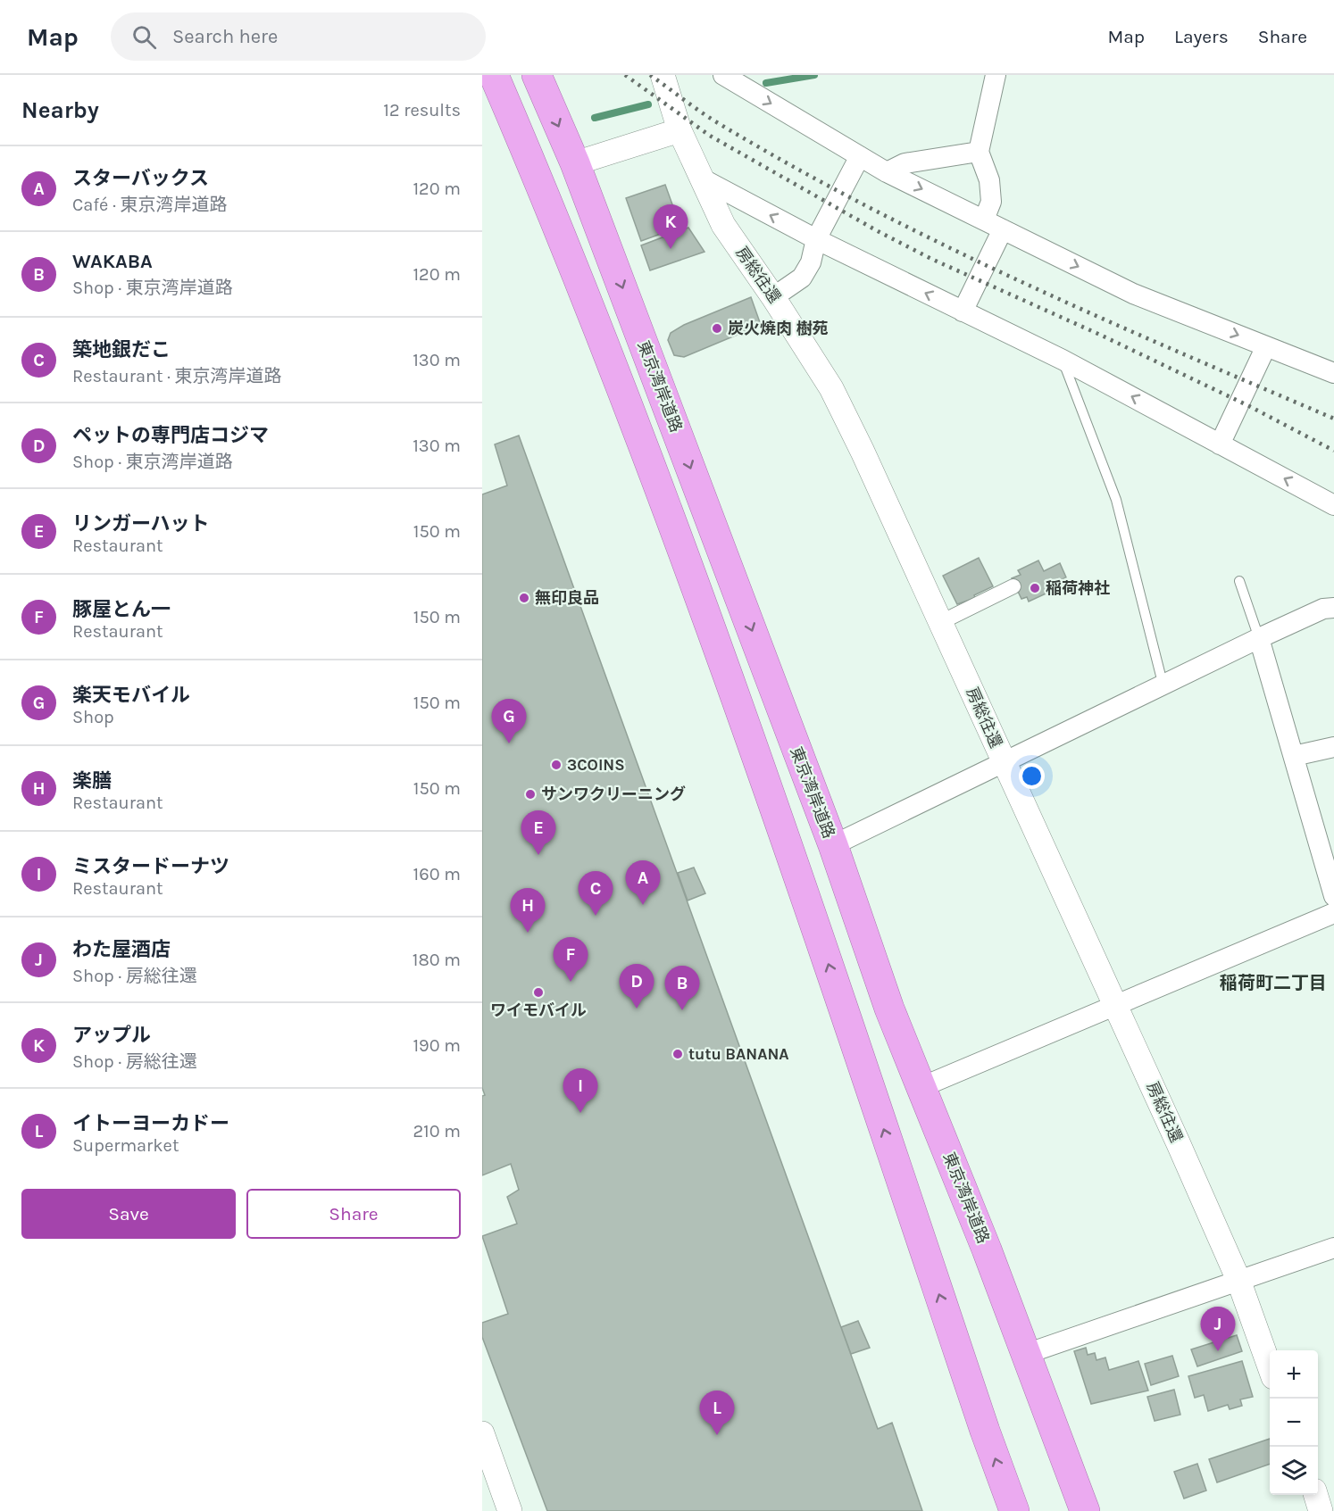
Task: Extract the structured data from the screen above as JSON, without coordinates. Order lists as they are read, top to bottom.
{
  "streets": {
    "highway": ["東京湾岸道路"],
    "street": ["房総往還"]
  },
  "districts": ["稲荷町二丁目"],
  "places": [
    "炭火焼肉 樹苑",
    "稲荷神社",
    "無印良品",
    "3COINS",
    "サンワクリーニング",
    "ワイモバイル",
    "tutu BANANA"
  ],
  "page": {
    "header": "Map",
    "search": "Search here",
    "nav": ["Map", "Layers", "Share"],
    "heading": ["Nearby", "12 results"],
    "list": [
      {
        "mark": "A",
        "name": "スターバックス",
        "note": "Café · 東京湾岸道路",
        "value": "120 m"
      },
      {
        "mark": "B",
        "name": "WAKABA",
        "note": "Shop · 東京湾岸道路",
        "value": "120 m"
      },
      {
        "mark": "C",
        "name": "築地銀だこ",
        "note": "Restaurant · 東京湾岸道路",
        "value": "130 m"
      },
      {
        "mark": "D",
        "name": "ペットの専門店コジマ",
        "note": "Shop · 東京湾岸道路",
        "value": "130 m"
      },
      {
        "mark": "E",
        "name": "リンガーハット",
        "note": "Restaurant",
        "value": "150 m"
      },
      {
        "mark": "F",
        "name": "豚屋とん一",
        "note": "Restaurant",
        "value": "150 m"
      },
      {
        "mark": "G",
        "name": "楽天モバイル",
        "note": "Shop",
        "value": "150 m"
      },
      {
        "mark": "H",
        "name": "楽膳",
        "note": "Restaurant",
        "value": "150 m"
      },
      {
        "mark": "I",
        "name": "ミスタードーナツ",
        "note": "Restaurant",
        "value": "160 m"
      },
      {
        "mark": "J",
        "name": "わた屋酒店",
        "note": "Shop · 房総往還",
        "value": "180 m"
      },
      {
        "mark": "K",
        "name": "アップル",
        "note": "Shop · 房総往還",
        "value": "190 m"
      },
      {
        "mark": "L",
        "name": "イトーヨーカドー",
        "note": "Supermarket",
        "value": "210 m"
      }
    ],
    "pins": [
      "K",
      "G",
      "E",
      "A",
      "C",
      "H",
      "F",
      "D",
      "B",
      "I",
      "J",
      "L"
    ],
    "buttons": ["Save", "Share"],
    "map_buttons": ["+", "−"]
  }
}
